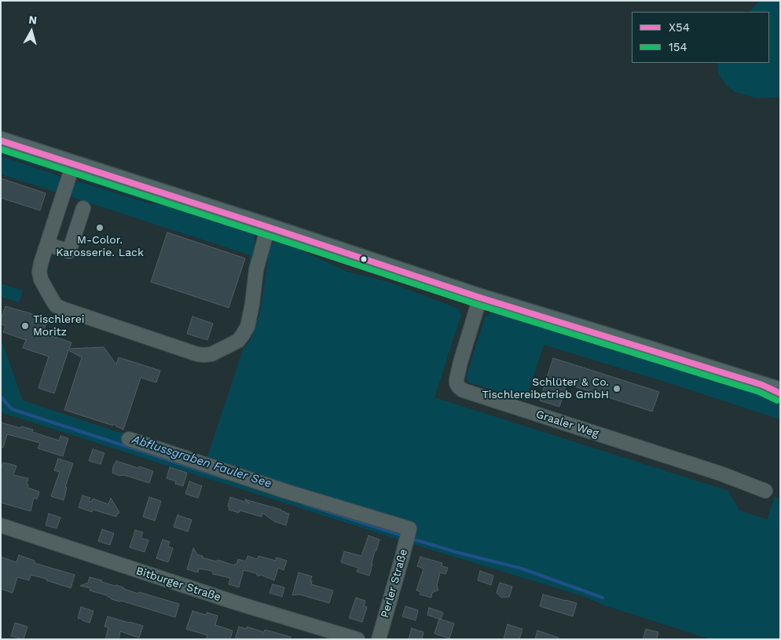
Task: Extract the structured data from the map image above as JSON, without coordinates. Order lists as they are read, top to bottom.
{
  "streets": {
    "street": ["Graaler Weg", "Perler Straße", "Bitburger Straße"]
  },
  "water": ["Abflussgraben Fauler See"],
  "places": ["M-Color. Karosserie. Lack", "Tischlerei Moritz", "Schlüter & Co. Tischlereibetrieb GmbH"],
  "lines": ["transit line X54", "transit line 154"],
  "legend": ["X54", "154"],
  "north": "top"
}
